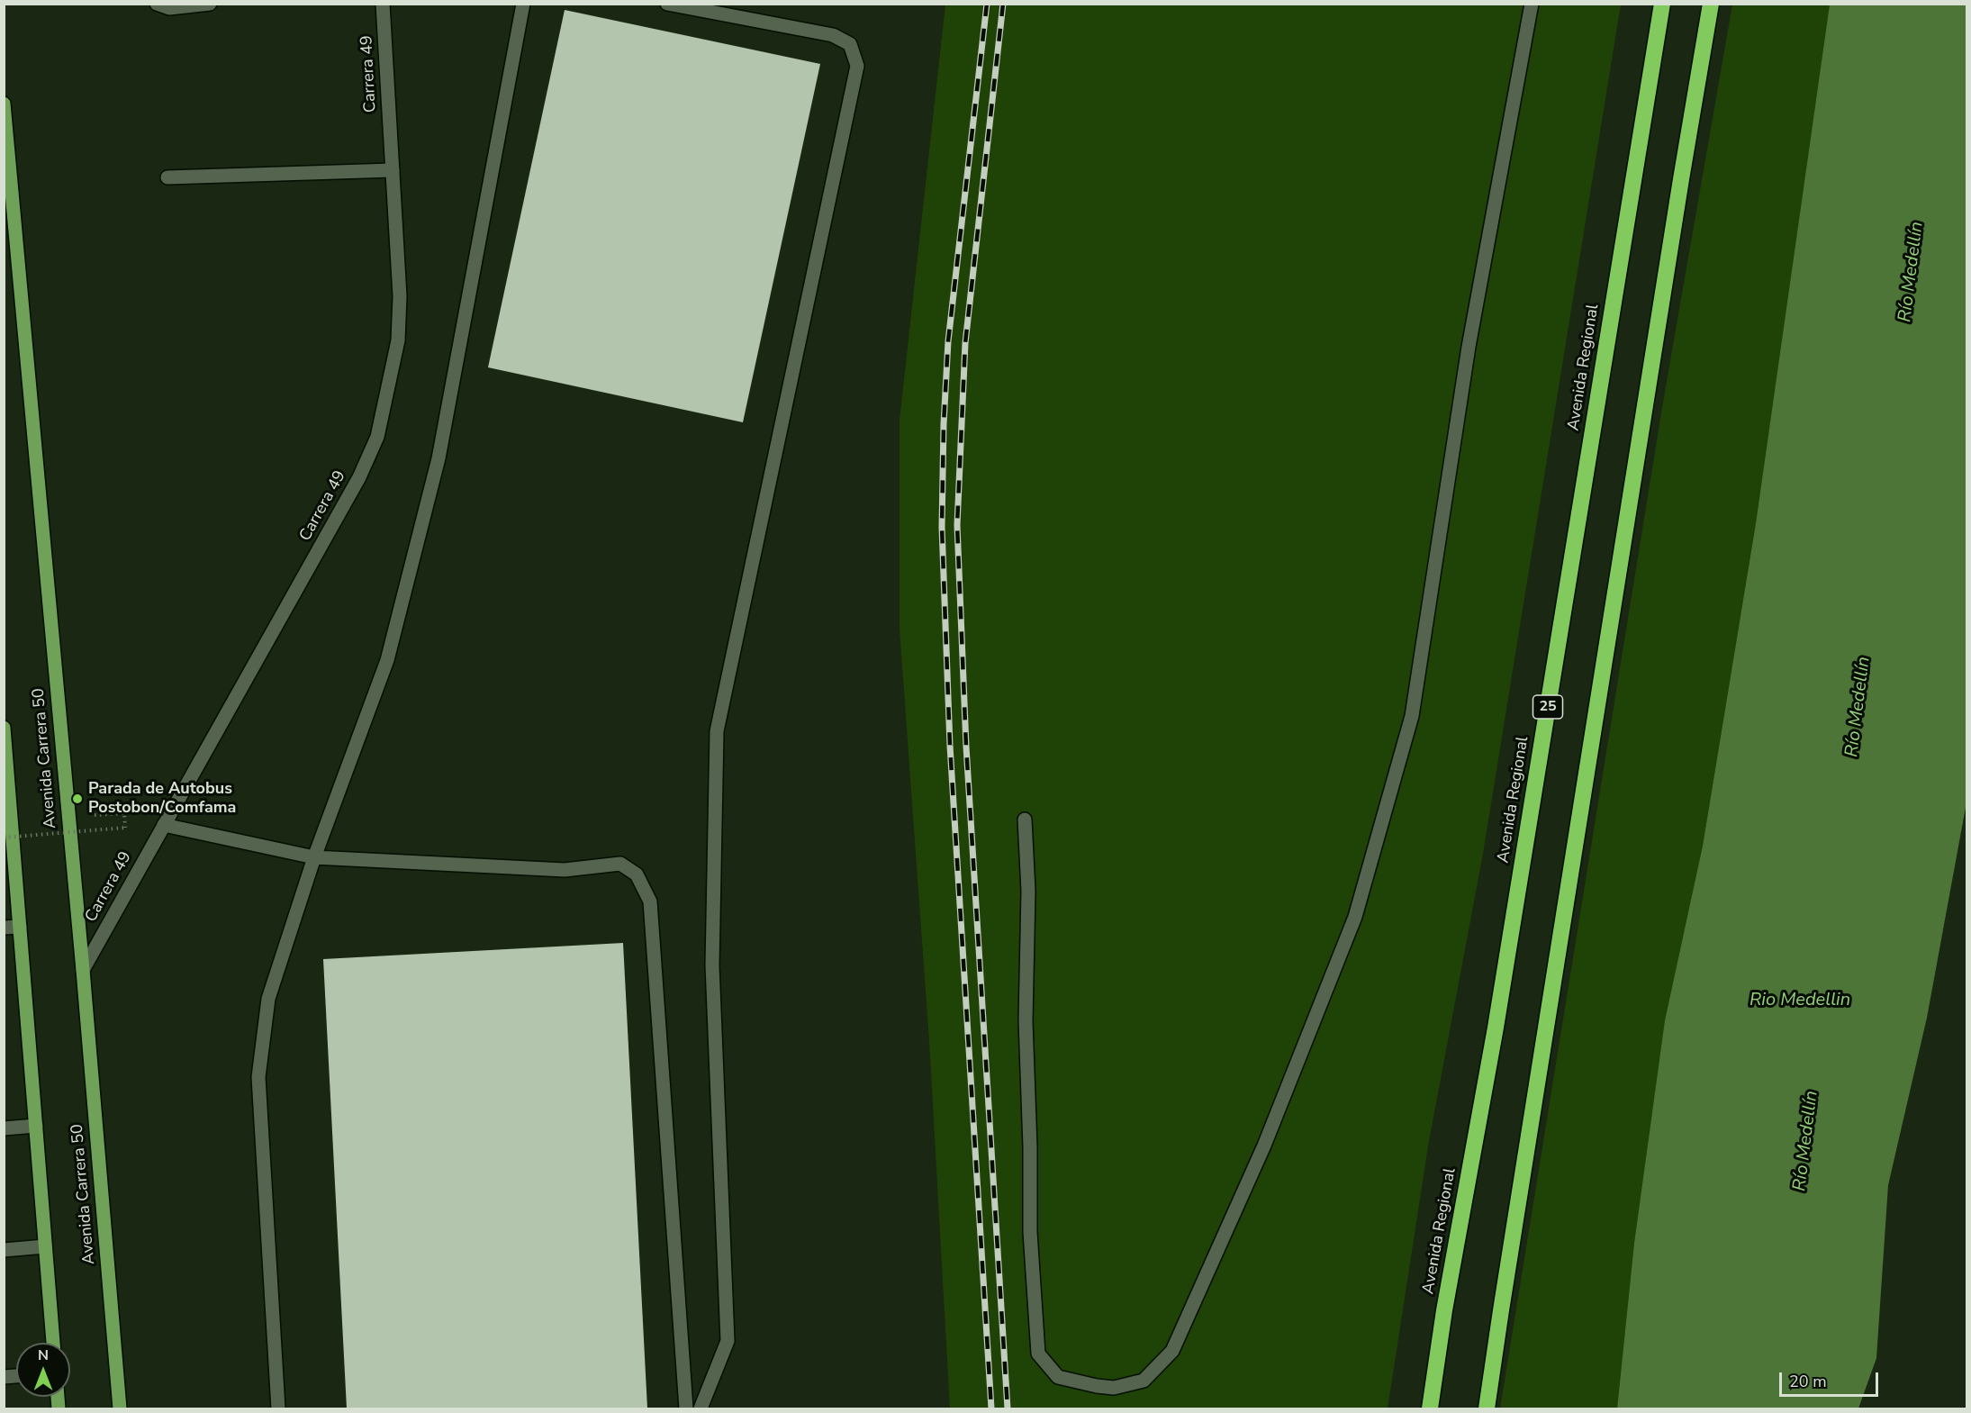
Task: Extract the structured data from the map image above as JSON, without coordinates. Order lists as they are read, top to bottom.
{
  "streets": {
    "highway": ["Avenida Regional", "25"],
    "main road": ["Avenida Carrera 50"],
    "street": ["Carrera 49"]
  },
  "crossings": [
    ["Carrera 49", "Avenida Carrera 50"]
  ],
  "water": ["Río Medellín", "Rio Medellin"],
  "places": ["Parada de Autobus Postobon/Comfama"],
  "scale_bar": "20 m",
  "north": "top"
}
